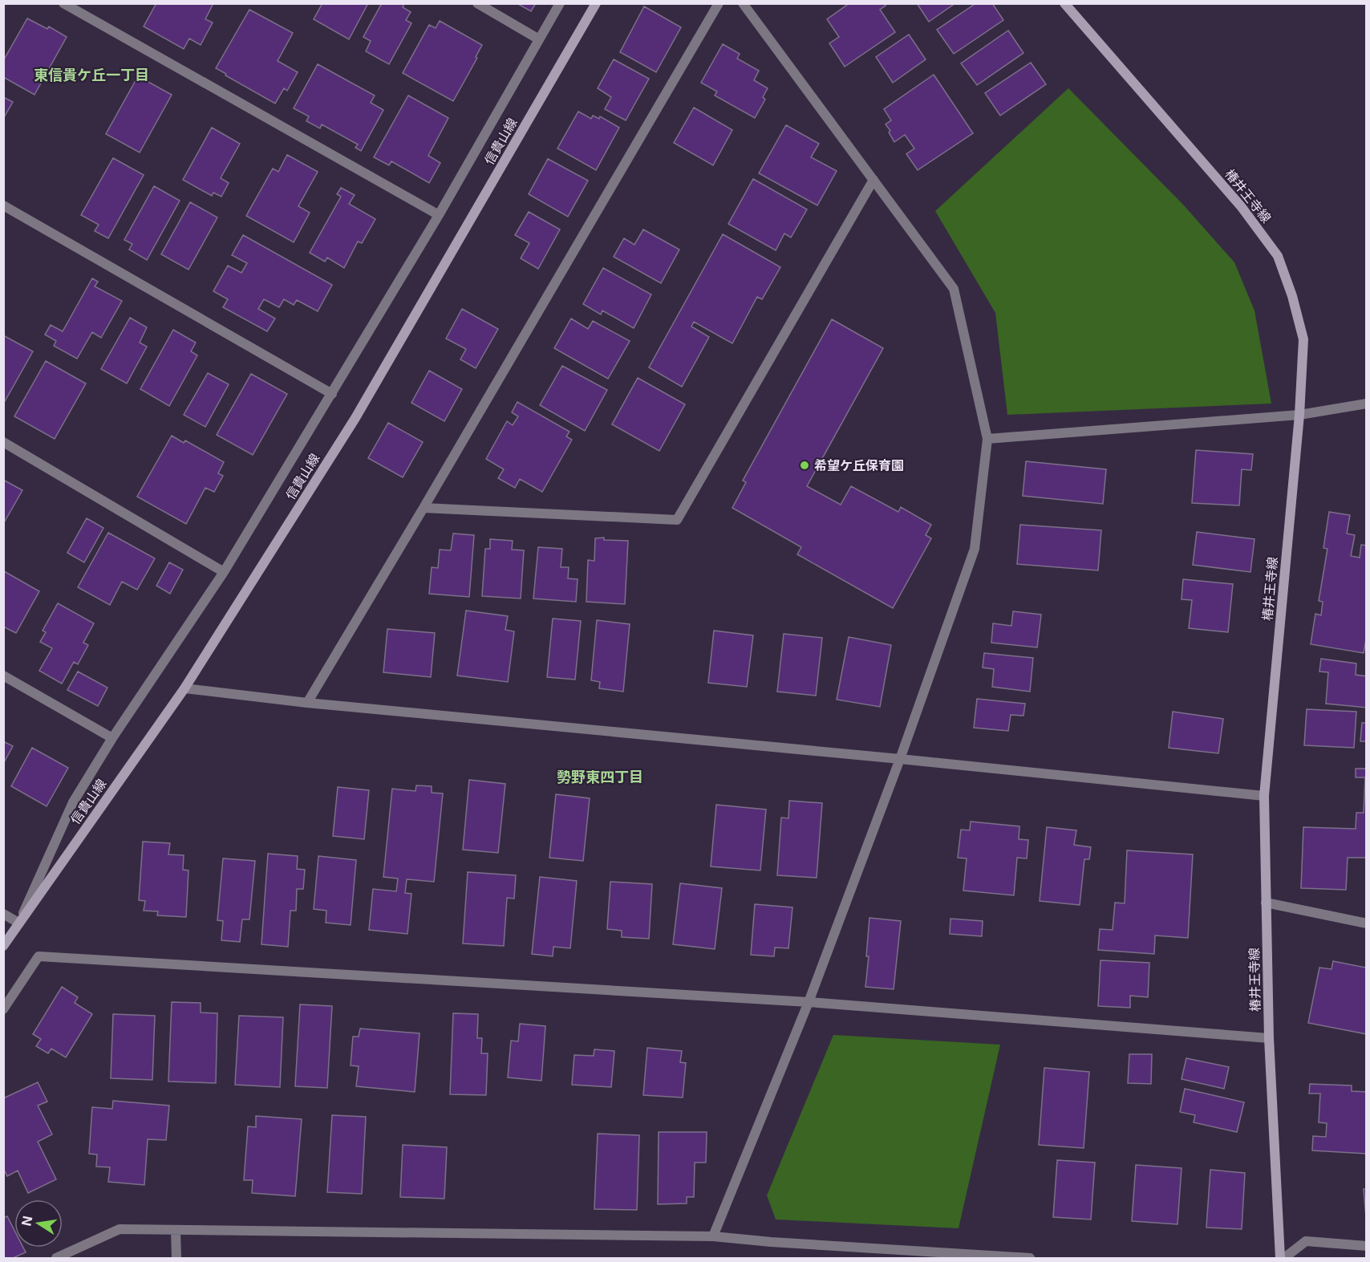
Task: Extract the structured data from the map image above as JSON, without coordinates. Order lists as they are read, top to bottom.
{
  "streets": {
    "main road": ["信貴山線", "椿井王寺線"]
  },
  "districts": ["東信貴ケ丘一丁目", "勢野東四丁目"],
  "places": ["希望ケ丘保育園"],
  "north": "left"
}
